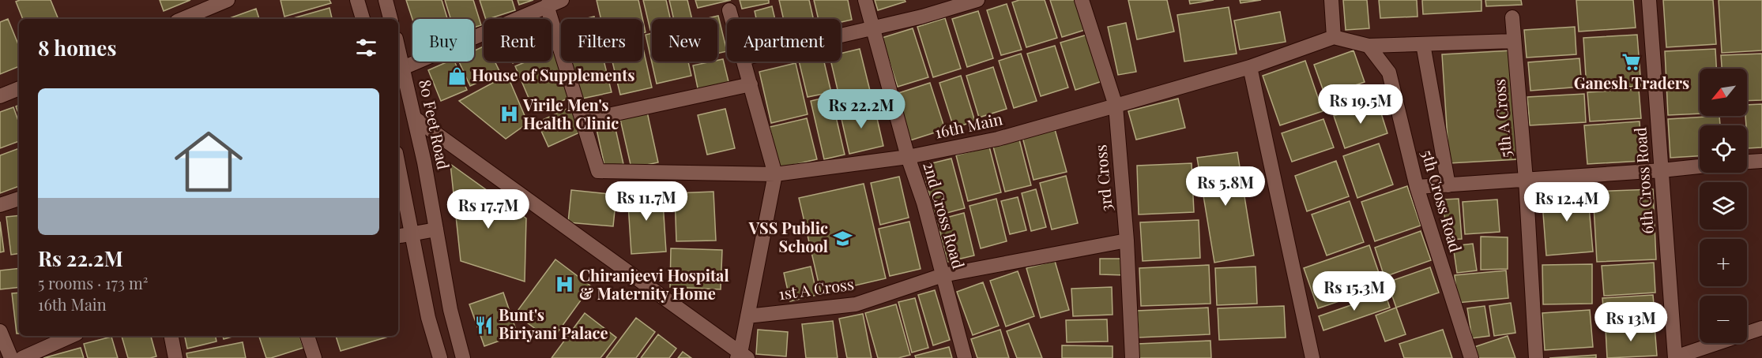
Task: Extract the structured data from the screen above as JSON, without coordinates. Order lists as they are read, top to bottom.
{
  "streets": {
    "street": [
      "5th A Cross",
      "80 Feet Road",
      "16th Main",
      "3rd Cross",
      "6th Cross Road",
      "5th Cross Road",
      "2nd Cross Road",
      "1st A Cross"
    ]
  },
  "crossings": [
    ["16th Main", "3rd Cross"],
    ["16th Main", "2nd Cross Road"],
    ["3rd Cross", "1st A Cross"],
    ["2nd Cross Road", "1st A Cross"]
  ],
  "places": {
    "supermarket": ["Ganesh Traders"],
    "shop": ["House of Supplements"],
    "hospital": ["Virile Men's Health Clinic", "Chiranjeevi Hospital & Maternity Home"],
    "school or university": ["VSS Public School"],
    "restaurant": ["Bunt's Biriyani Palace"]
  },
  "north": "bottom left",
  "page": {
    "chip": [
      "Buy",
      "Rent",
      "Filters",
      "New",
      "Apartment"
    ],
    "heading": "8 homes",
    "map_buttons": ["+", "−"],
    "list": [
      {
        "name": "Rs 22.2M",
        "note": "5 rooms · 173 m² · 16th Main"
      }
    ],
    "price": [
      "Rs 19.5M",
      "Rs 22.2M",
      "Rs 5.8M",
      "Rs 11.7M",
      "Rs 12.4M",
      "Rs 17.7M",
      "Rs 15.3M",
      "Rs 13M"
    ]
  }
}
